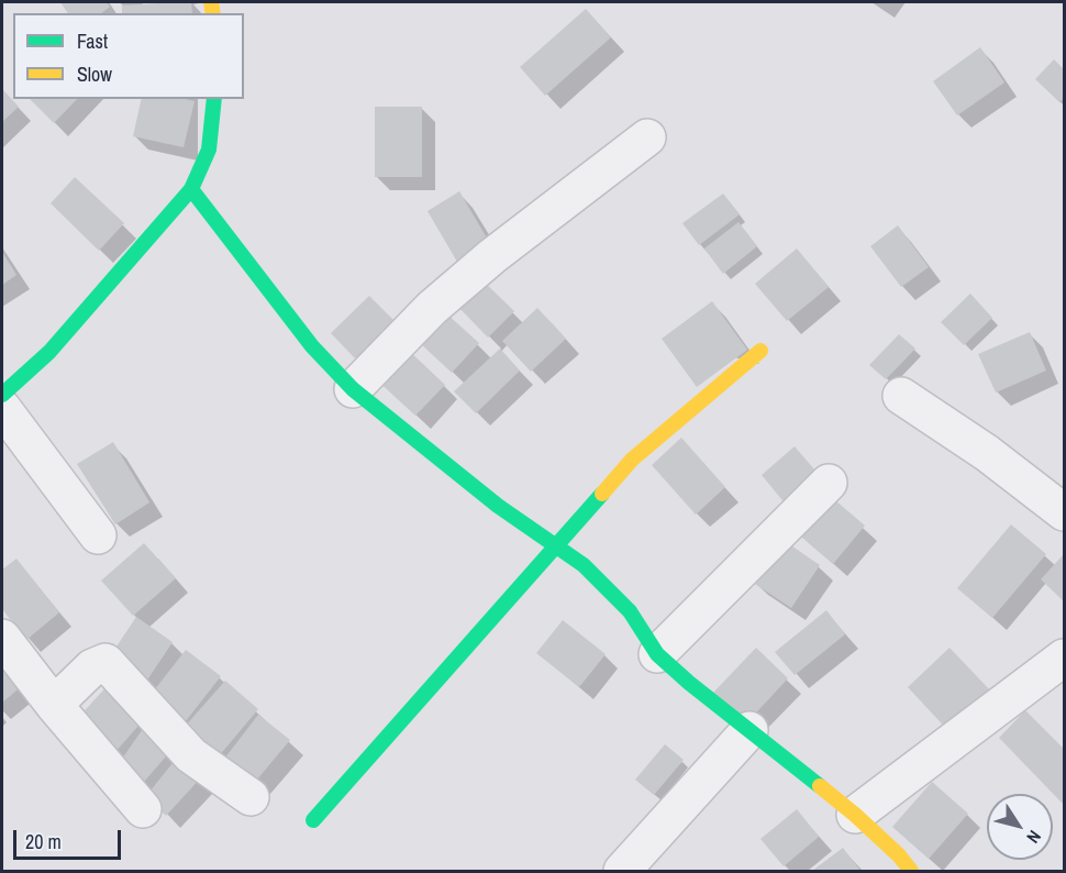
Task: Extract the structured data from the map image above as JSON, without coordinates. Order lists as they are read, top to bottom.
{
  "legend": ["Fast", "Slow"],
  "scale_bar": "20 m",
  "north": "bottom right"
}
